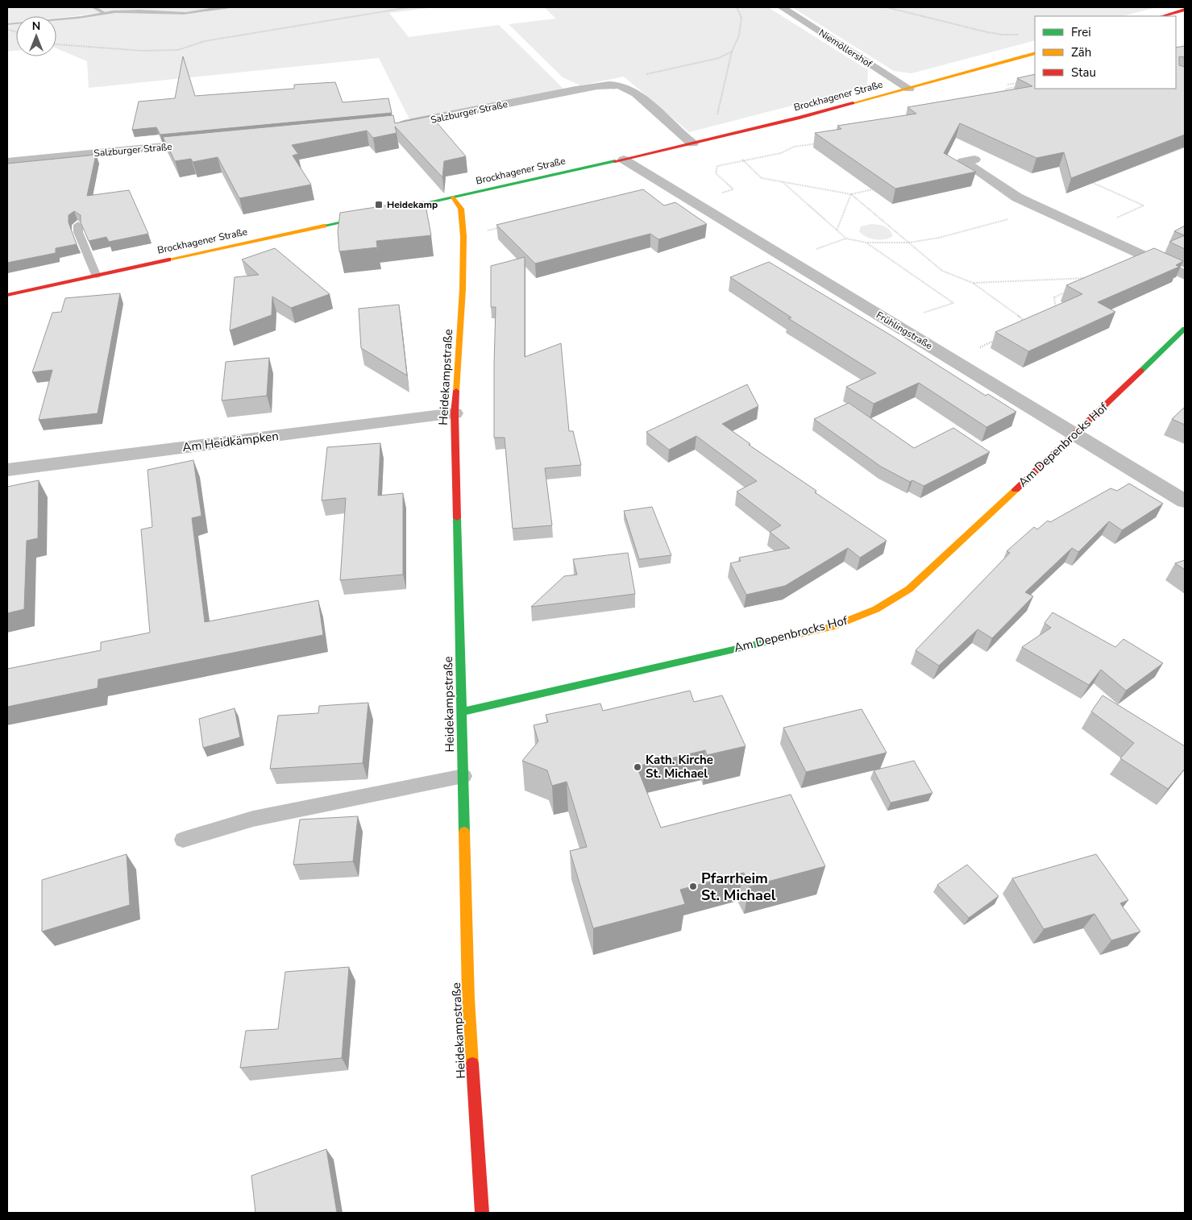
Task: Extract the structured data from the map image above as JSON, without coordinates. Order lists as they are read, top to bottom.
{
  "streets": {
    "street": [
      "Niemöllershof",
      "Brockhagener Straße",
      "Salzburger Straße",
      "Frühlingstraße",
      "Heidekampstraße",
      "Am Heidkämpken",
      "Am Depenbrocks Hof"
    ]
  },
  "crossings": [
    ["Niemöllershof", "Brockhagener Straße"],
    ["Brockhagener Straße", "Salzburger Straße"],
    ["Brockhagener Straße", "Frühlingstraße"],
    ["Brockhagener Straße", "Heidekampstraße"],
    ["Frühlingstraße", "Am Depenbrocks Hof"],
    ["Heidekampstraße", "Am Heidkämpken"],
    ["Heidekampstraße", "Am Depenbrocks Hof"]
  ],
  "places": {
    "transit": ["Heidekamp"],
    "other": ["Kath. Kirche St. Michael", "Pfarrheim St. Michael"]
  },
  "legend": ["Frei", "Zäh", "Stau"],
  "north": "top"
}
